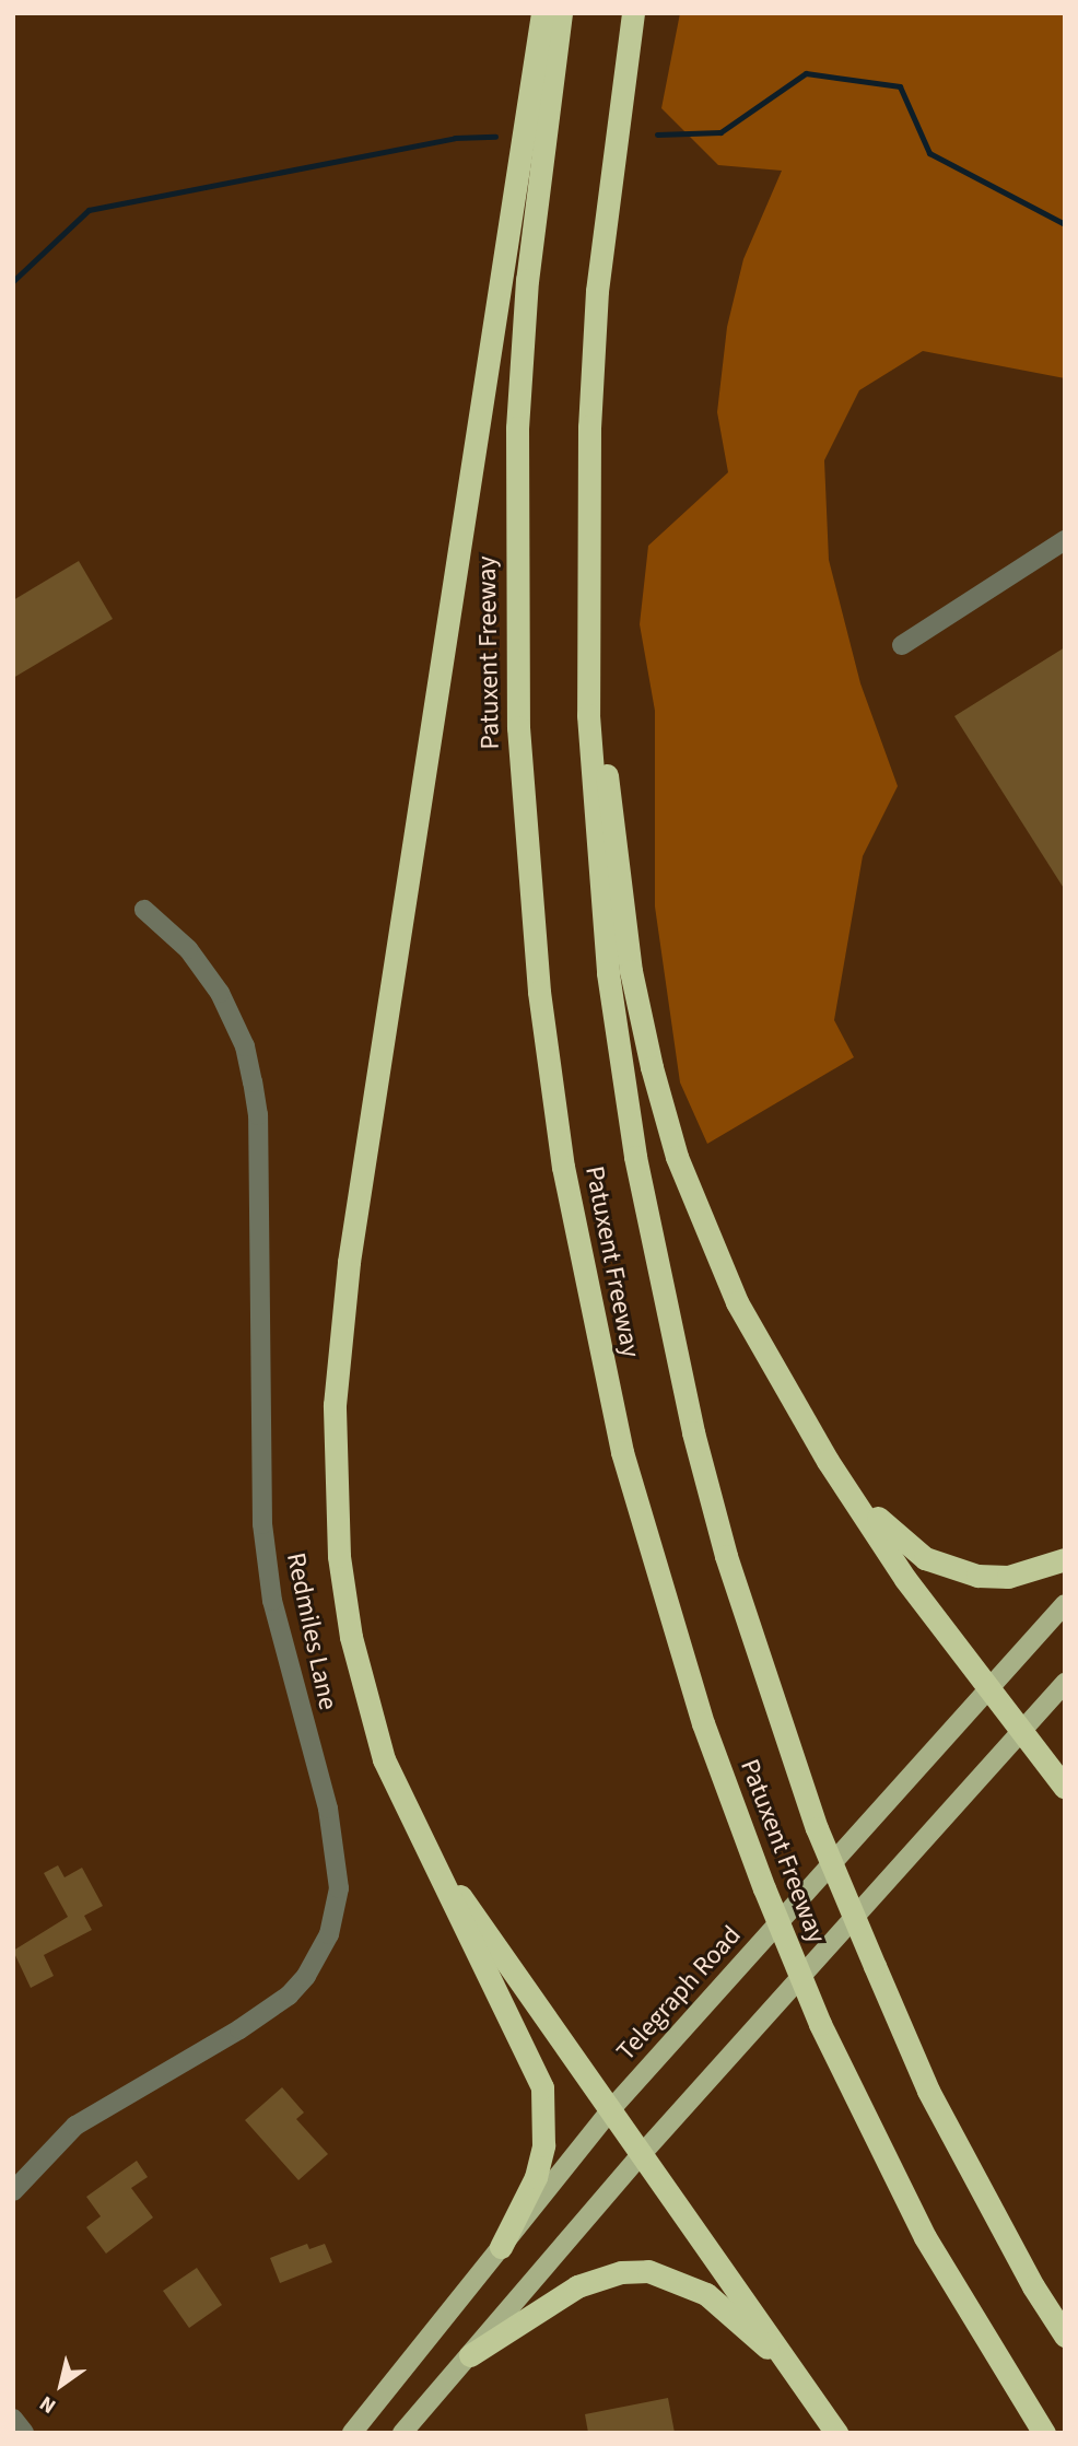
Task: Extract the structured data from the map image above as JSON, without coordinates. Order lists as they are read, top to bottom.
{
  "streets": {
    "highway": ["Patuxent Freeway"],
    "main road": ["Telegraph Road"],
    "street": ["Redmiles Lane"]
  },
  "north": "bottom left"
}
